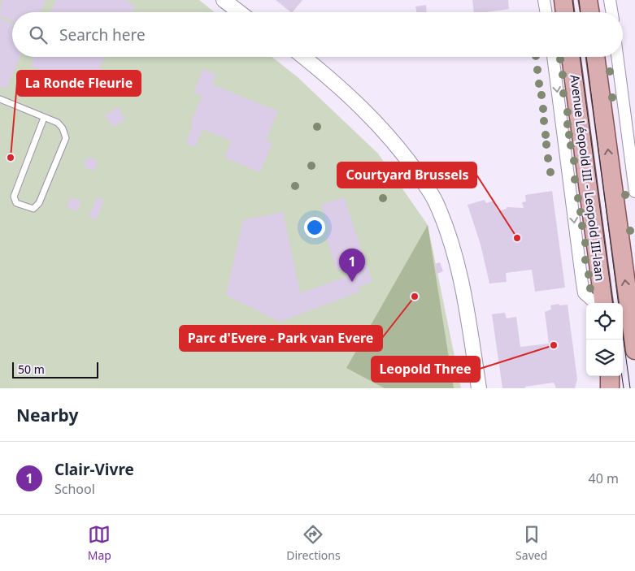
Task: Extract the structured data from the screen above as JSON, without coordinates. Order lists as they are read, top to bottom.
{
  "streets": {
    "main road": ["Avenue Léopold III - Leopold III-laan"]
  },
  "places": [
    "La Ronde Fleurie",
    "Courtyard Brussels",
    "Parc d'Evere - Park van Evere",
    "Leopold Three"
  ],
  "scale_bar": "50 m",
  "page": {
    "search": "Search here",
    "pins": "1",
    "scale": "50 m",
    "heading": "Nearby",
    "list": [
      {
        "mark": "1",
        "name": "Clair-Vivre",
        "note": "School",
        "value": "40 m"
      }
    ],
    "nav": ["Map", "Directions", "Saved"]
  }
}
